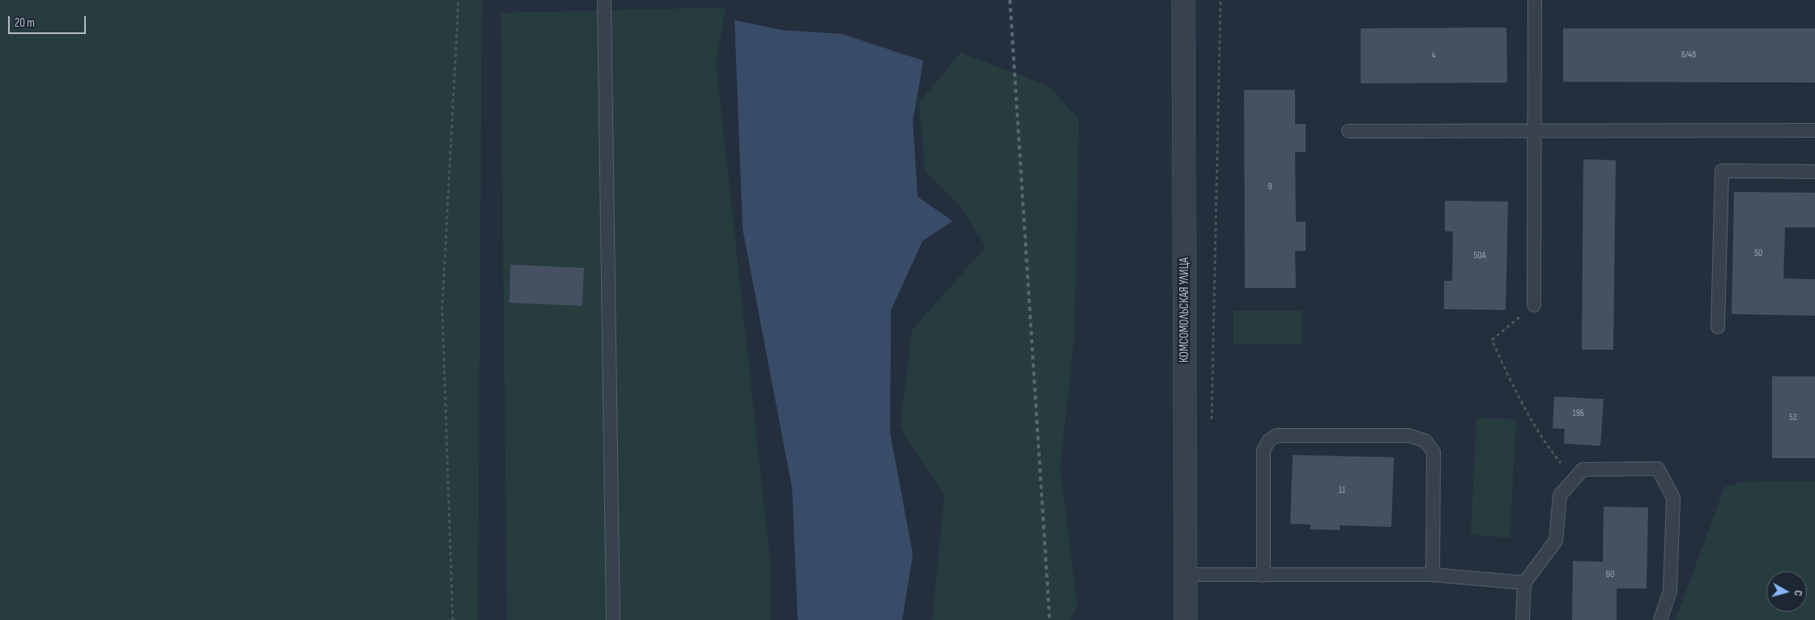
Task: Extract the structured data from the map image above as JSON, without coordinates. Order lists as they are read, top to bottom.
{
  "streets": {
    "street": ["КОМСОМОЛЬСКАЯ УЛИЦА"]
  },
  "house_numbers": [
    "6/48",
    "4",
    "9",
    "50",
    "50А",
    "19Б",
    "52",
    "11",
    "60"
  ],
  "scale_bar": "20 m",
  "north": "right"
}
